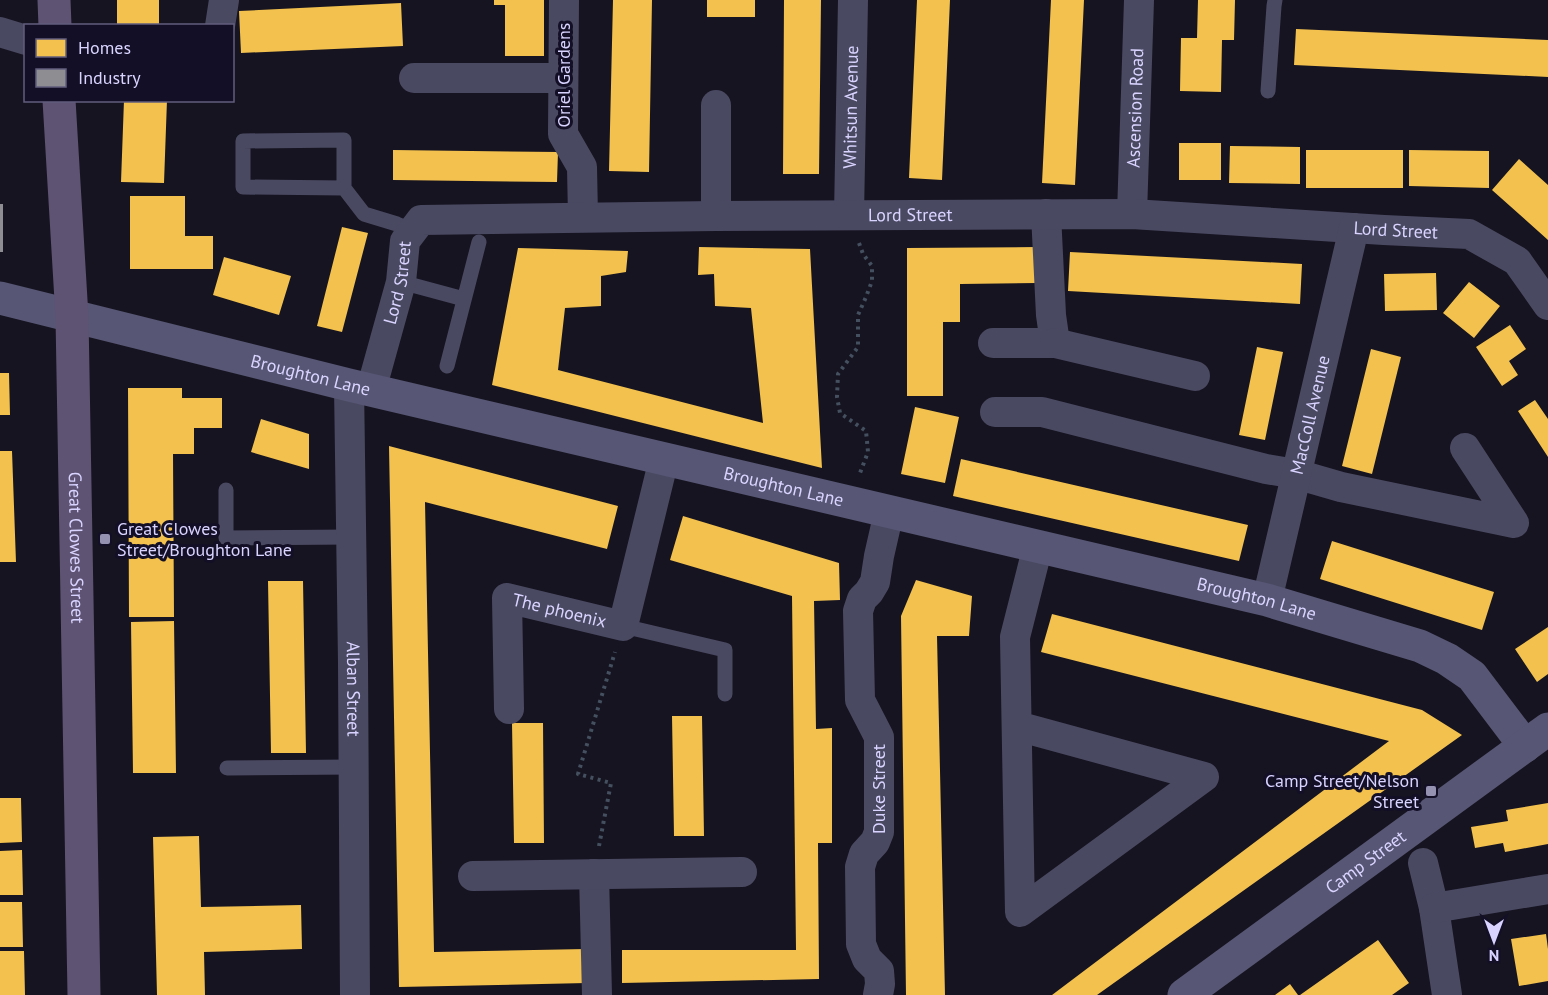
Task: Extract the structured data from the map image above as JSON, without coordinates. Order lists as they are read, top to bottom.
{
  "streets": {
    "main road": ["Great Clowes Street"],
    "street": [
      "Oriel Gardens",
      "Ascension Road",
      "Whitsun Avenue",
      "Lord Street",
      "Broughton Lane",
      "MacColl Avenue",
      "The phoenix",
      "Alban Street",
      "Duke Street",
      "Camp Street"
    ]
  },
  "crossings": [
    ["Oriel Gardens", "Lord Street"],
    ["Ascension Road", "Lord Street"],
    ["Whitsun Avenue", "Lord Street"],
    ["Lord Street", "Broughton Lane"],
    ["Lord Street", "MacColl Avenue"],
    ["Lord Street", "Alban Street"],
    ["Broughton Lane", "MacColl Avenue"],
    ["Broughton Lane", "Great Clowes Street"],
    ["Broughton Lane", "The phoenix"],
    ["Broughton Lane", "Alban Street"],
    ["Broughton Lane", "Duke Street"],
    ["Broughton Lane", "Camp Street"]
  ],
  "places": {
    "transit": ["Great Clowes Street/Broughton Lane", "Camp Street/Nelson Street"]
  },
  "legend": ["Homes", "Industry"],
  "north": "bottom"
}
